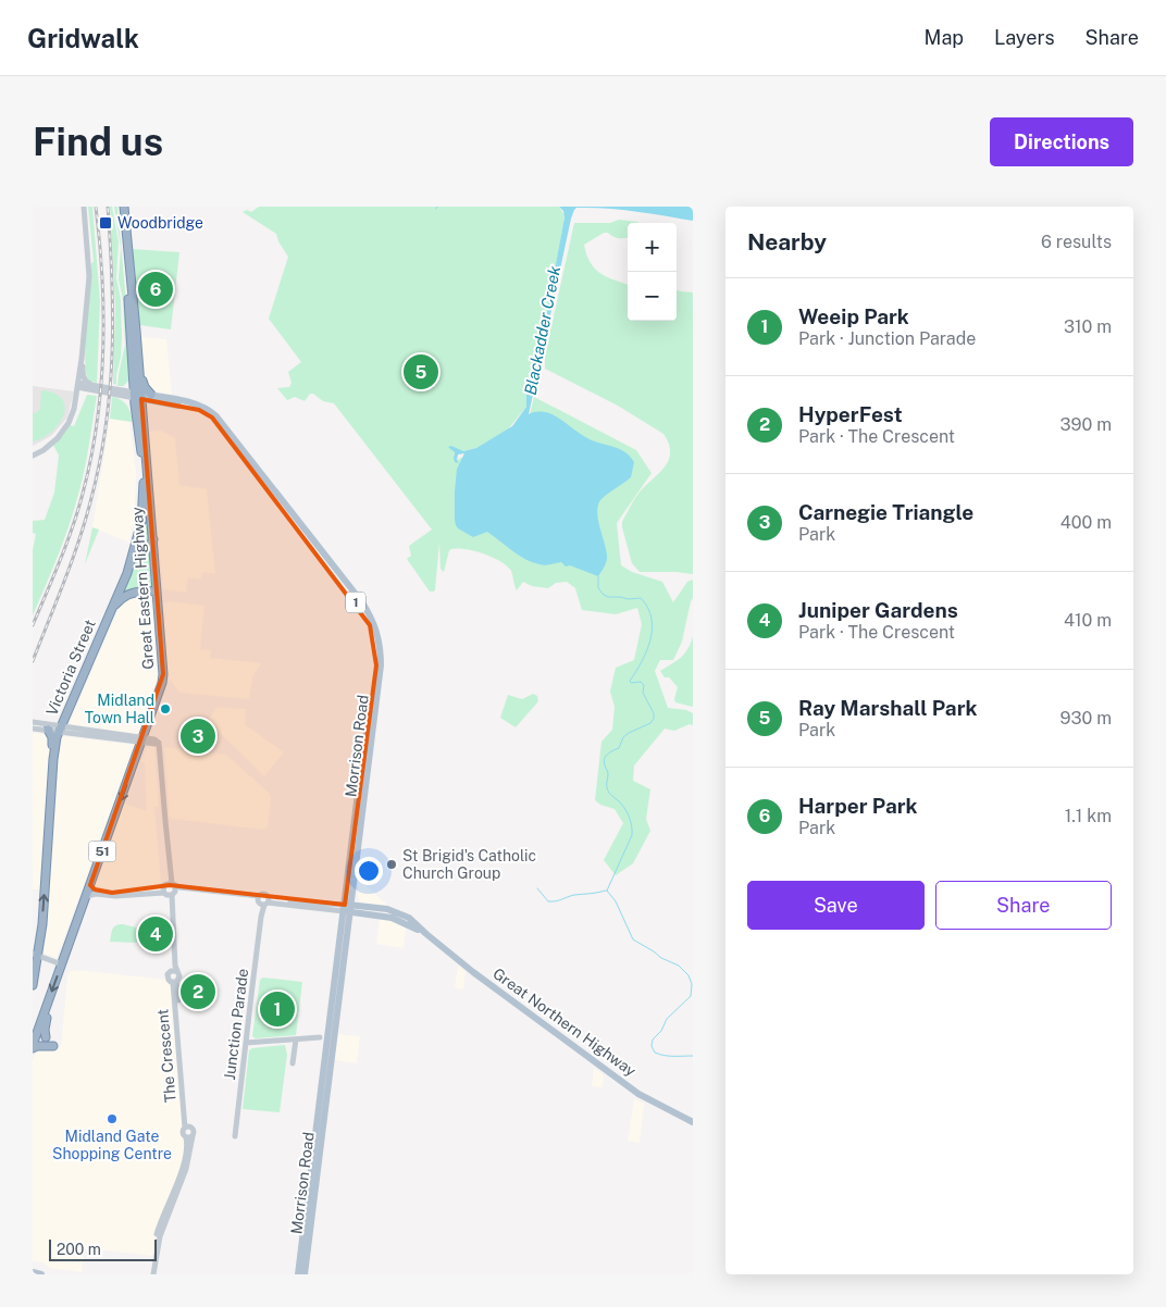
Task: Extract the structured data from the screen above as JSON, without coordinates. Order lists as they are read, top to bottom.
{
  "streets": {
    "highway": ["Great Eastern Highway", "Victoria Street", "51"],
    "main road": ["1", "Morrison Road", "Great Northern Highway"],
    "street": ["Junction Parade", "The Crescent"]
  },
  "crossings": [
    ["Great Eastern Highway", "Victoria Street"],
    ["Great Eastern Highway", "Morrison Road"],
    ["Victoria Street", "Morrison Road"],
    ["Morrison Road", "Great Northern Highway"]
  ],
  "water": ["Blackadder Creek"],
  "places": {
    "transit": ["Woodbridge"],
    "other": ["Midland Town Hall", "St Brigid's Catholic Church Group", "Midland Gate Shopping Centre"]
  },
  "scale_bar": "200 m",
  "page": {
    "header": "Gridwalk",
    "nav": ["Map", "Layers", "Share"],
    "buttons": [
      "Directions",
      ["Save", "Share"]
    ],
    "title": "Find us",
    "heading": ["Nearby", "6 results"],
    "map_buttons": ["+", "−"],
    "pins": [
      "6",
      "5",
      "3",
      "4",
      "2",
      "1"
    ],
    "list": [
      {
        "mark": "1",
        "name": "Weeip Park",
        "note": "Park · Junction Parade",
        "value": "310 m"
      },
      {
        "mark": "2",
        "name": "HyperFest",
        "note": "Park · The Crescent",
        "value": "390 m"
      },
      {
        "mark": "3",
        "name": "Carnegie Triangle",
        "note": "Park",
        "value": "400 m"
      },
      {
        "mark": "4",
        "name": "Juniper Gardens",
        "note": "Park · The Crescent",
        "value": "410 m"
      },
      {
        "mark": "5",
        "name": "Ray Marshall Park",
        "note": "Park",
        "value": "930 m"
      },
      {
        "mark": "6",
        "name": "Harper Park",
        "note": "Park",
        "value": "1.1 km"
      }
    ],
    "scale": "200 m"
  }
}
